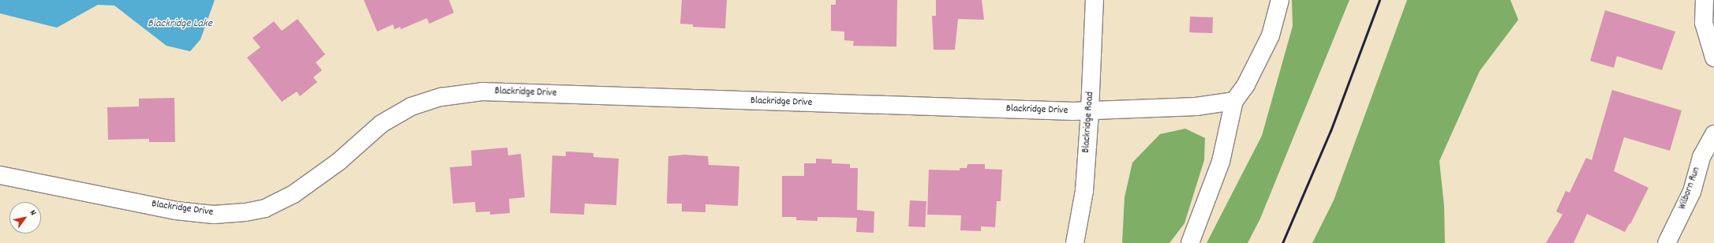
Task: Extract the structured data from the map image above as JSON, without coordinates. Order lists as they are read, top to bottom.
{
  "streets": {
    "street": ["Blackridge Drive", "Blackridge Road", "Wilborn Run"]
  },
  "crossings": [
    ["Blackridge Drive", "Blackridge Road"]
  ],
  "water": ["Blackridge Lake"],
  "north": "top right"
}
